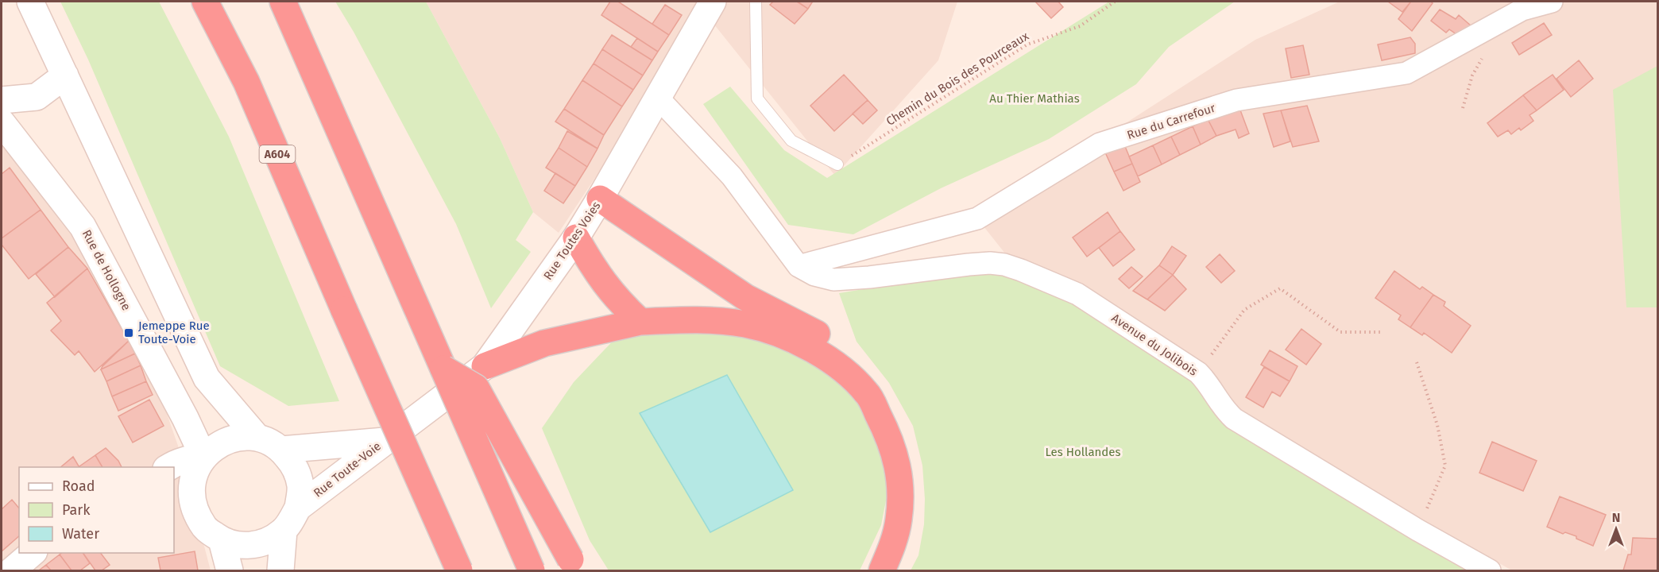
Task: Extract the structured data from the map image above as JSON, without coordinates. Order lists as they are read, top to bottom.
{
  "streets": {
    "highway": ["A604"],
    "street": [
      "Rue du Carrefour",
      "Rue Toutes Voies",
      "Rue de Hollogne",
      "Avenue du Jolibois",
      "Rue Toute-Voie"
    ],
    "path": ["Chemin du Bois des Pourceaux"]
  },
  "crossings": [
    ["Rue du Carrefour", "Avenue du Jolibois"],
    ["Rue Toutes Voies", "Rue Toute-Voie"],
    ["Rue de Hollogne", "Rue Toute-Voie"]
  ],
  "parks": ["Au Thier Mathias", "Les Hollandes"],
  "places": {
    "transit": ["Jemeppe Rue Toute-Voie"]
  },
  "legend": ["Road", "Park", "Water"],
  "north": "top"
}
